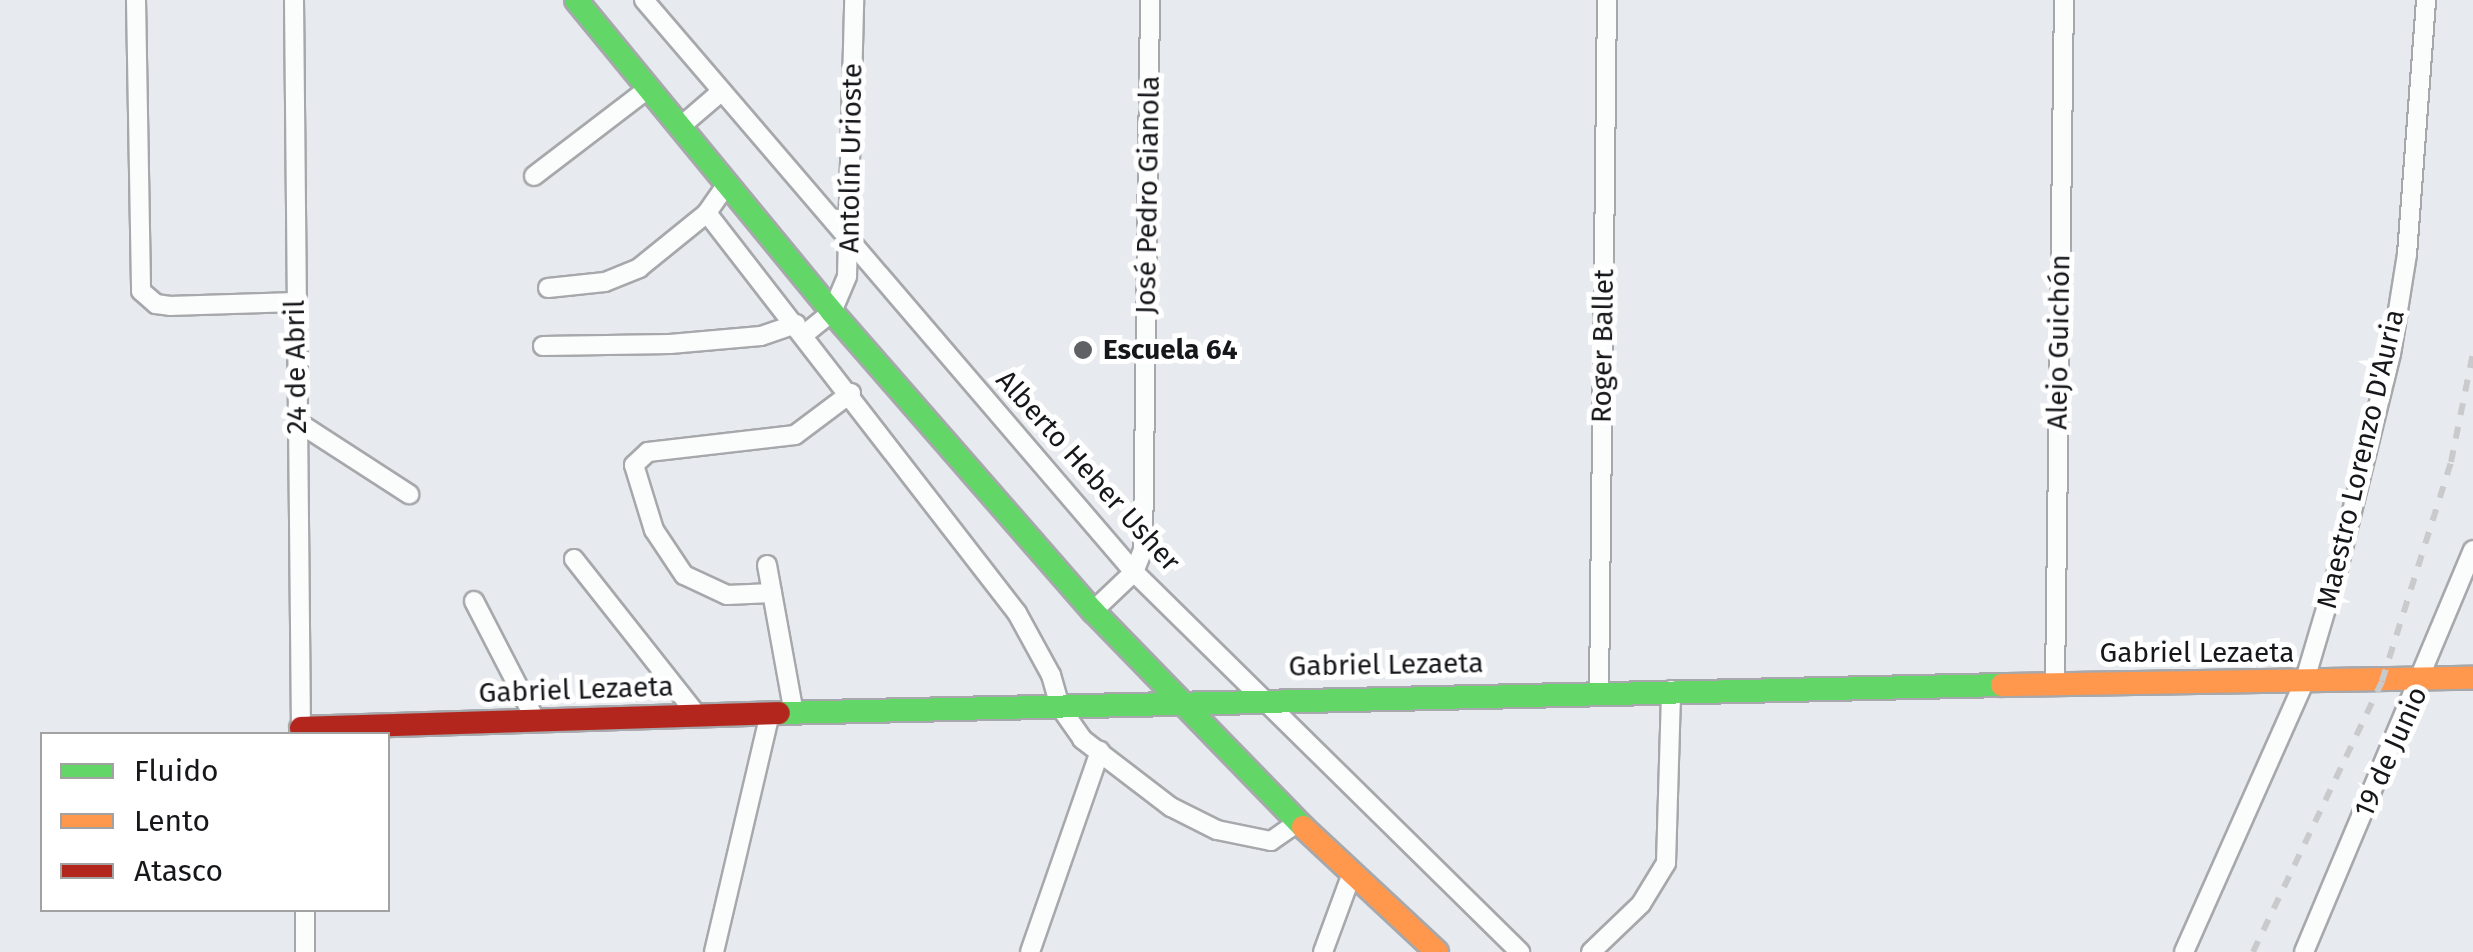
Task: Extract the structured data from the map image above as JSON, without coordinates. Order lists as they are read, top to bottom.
{
  "streets": {
    "street": [
      "Antolín Urioste",
      "José Pedro Gianola",
      "Alejo Guichón",
      "Roger Ballet",
      "24 de Abril",
      "Maestro Lorenzo D'Auria",
      "Alberto Heber Usher",
      "Gabriel Lezaeta",
      "19 de Junio"
    ]
  },
  "crossings": [
    ["Antolín Urioste", "Alberto Heber Usher"],
    ["José Pedro Gianola", "Alberto Heber Usher"],
    ["Alejo Guichón", "Gabriel Lezaeta"],
    ["Roger Ballet", "Gabriel Lezaeta"],
    ["24 de Abril", "Gabriel Lezaeta"],
    ["Maestro Lorenzo D'Auria", "Gabriel Lezaeta"],
    ["Alberto Heber Usher", "Gabriel Lezaeta"],
    ["Gabriel Lezaeta", "19 de Junio"]
  ],
  "places": ["Escuela 64"],
  "legend": ["Fluido", "Lento", "Atasco"]
}
